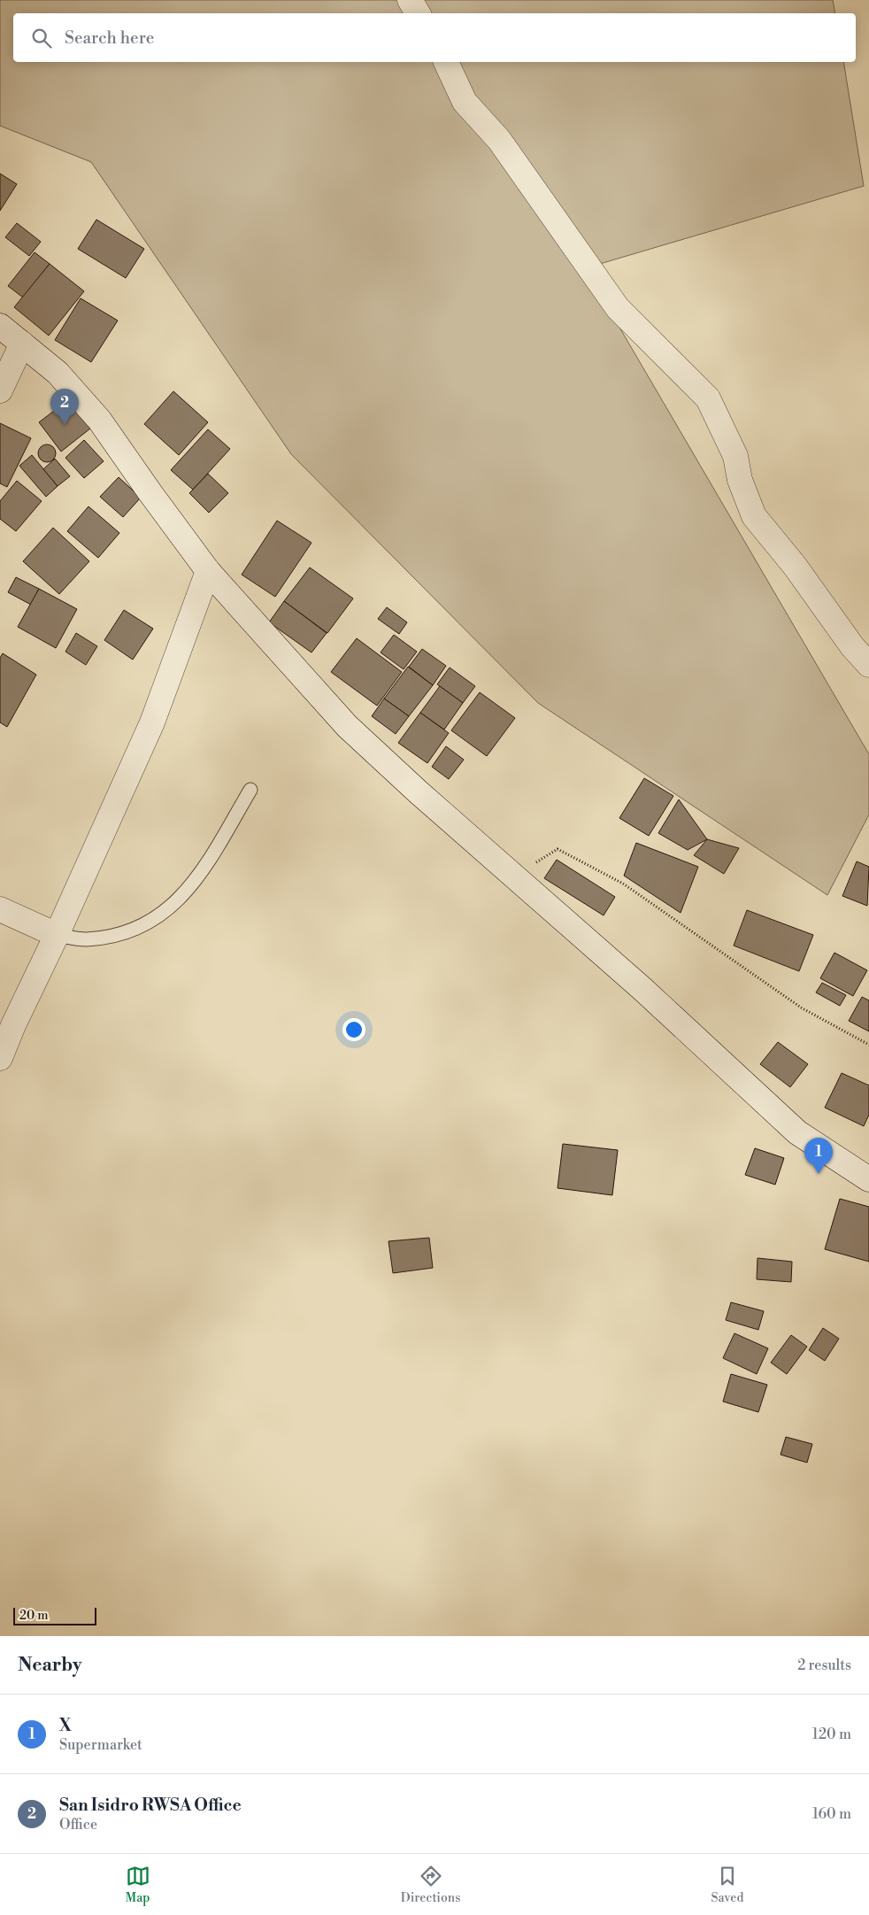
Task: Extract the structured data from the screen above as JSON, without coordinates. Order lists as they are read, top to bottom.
{
  "scale_bar": "20 m",
  "page": {
    "search": "Search here",
    "pins": ["2", "1"],
    "scale": "20 m",
    "heading": ["Nearby", "2 results"],
    "list": [
      {
        "mark": "1",
        "name": "X",
        "note": "Supermarket",
        "value": "120 m"
      },
      {
        "mark": "2",
        "name": "San Isidro RWSA Office",
        "note": "Office",
        "value": "160 m"
      }
    ],
    "nav": ["Map", "Directions", "Saved"]
  }
}
